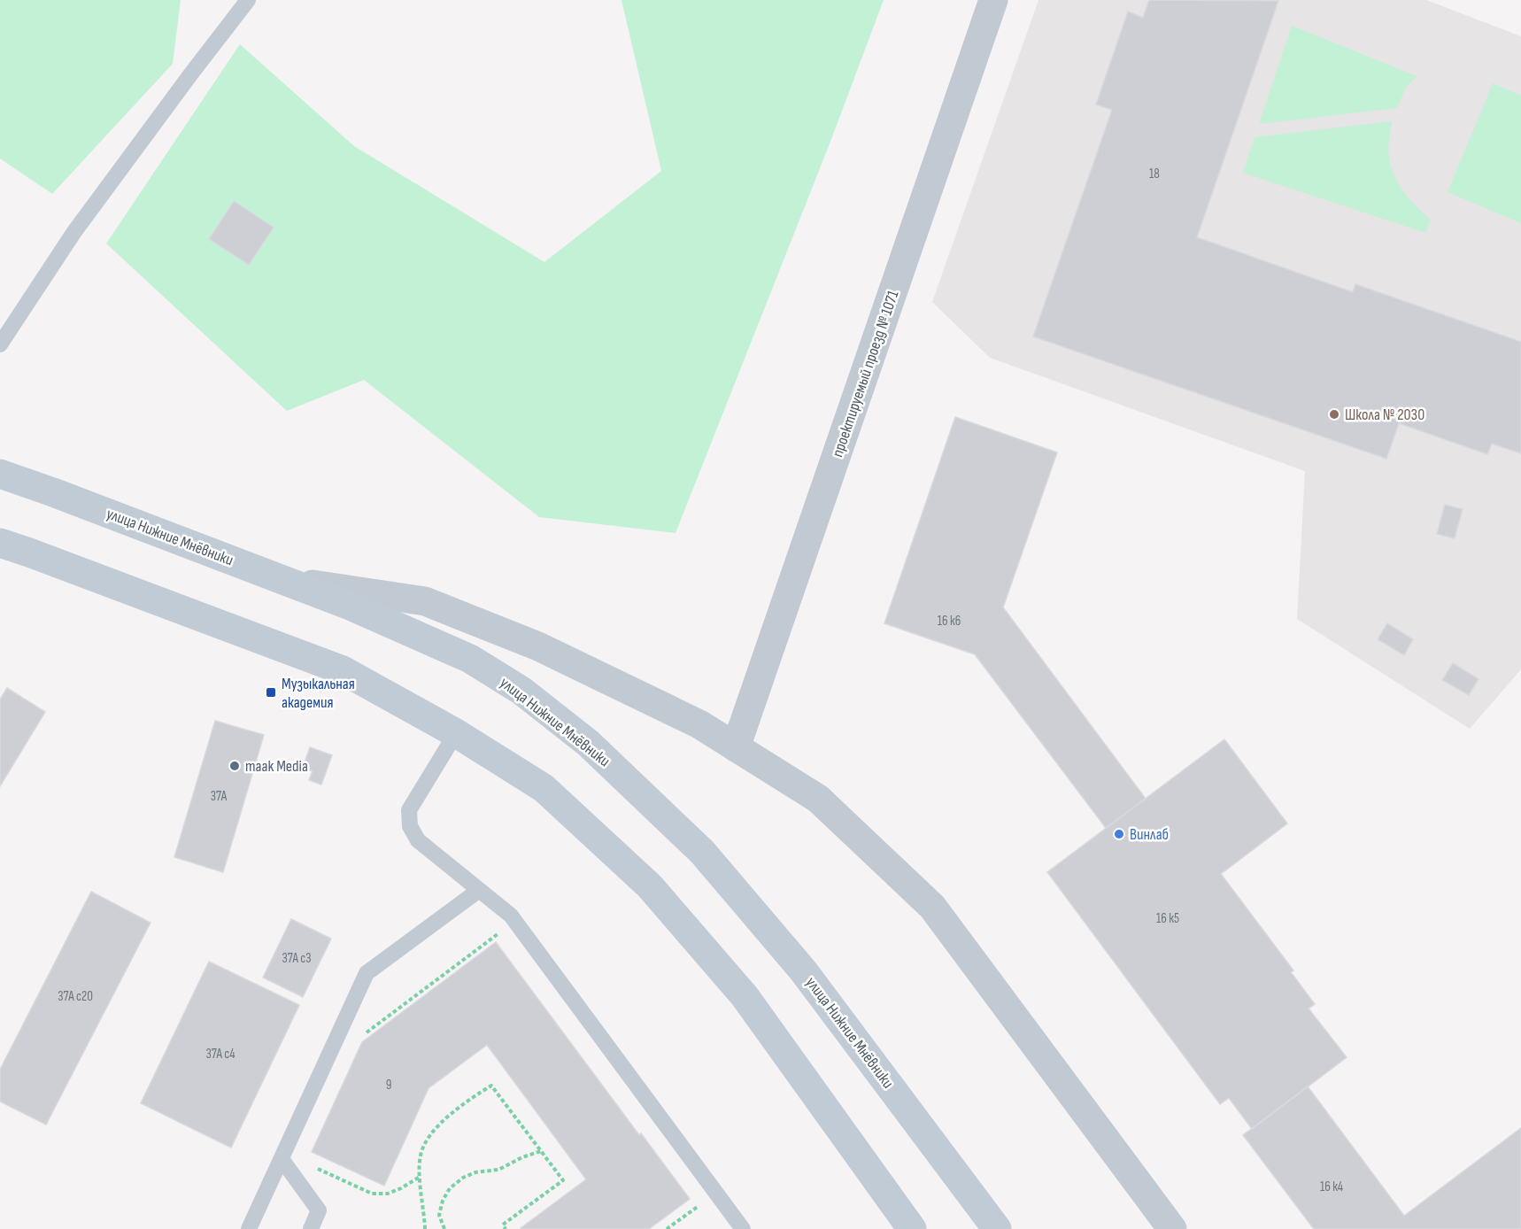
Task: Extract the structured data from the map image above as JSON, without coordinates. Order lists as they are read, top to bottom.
{
  "streets": {
    "main road": ["улица Нижние Мнёвники"],
    "street": ["проектируемый проезд № 1071"]
  },
  "places": {
    "other": ["Школа № 2030", "maak Media", "Винлаб"],
    "transit": ["Музыкальная академия"]
  },
  "house_numbers": [
    "18",
    "16 к6",
    "37А",
    "16 к5",
    "37А с3",
    "37А с20",
    "37А с4",
    "9",
    "16 к4"
  ]
}
